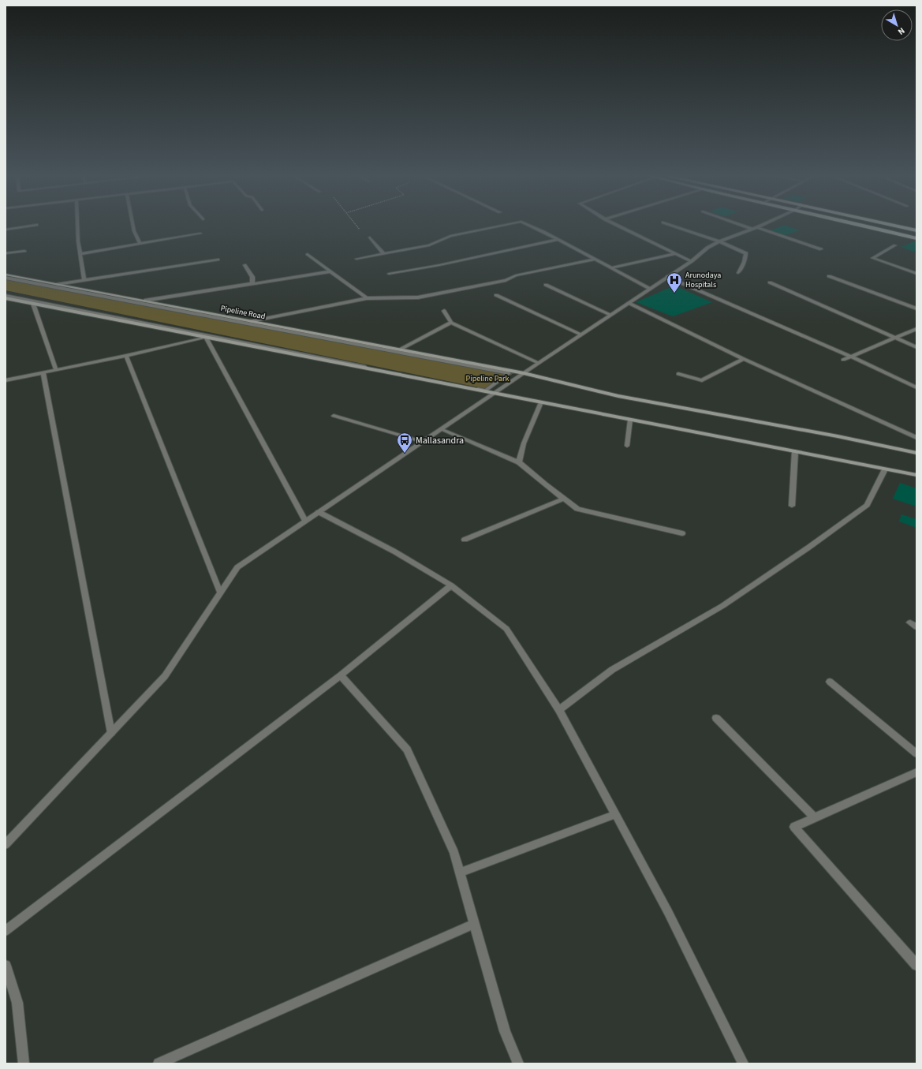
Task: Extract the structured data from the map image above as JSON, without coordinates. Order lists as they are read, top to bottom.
{
  "streets": {
    "main road": ["Pipeline Road"]
  },
  "parks": ["Pipeline Park"],
  "places": {
    "hospital": ["Arunodaya Hospitals"],
    "bus stop": ["Mallasandra"]
  },
  "north": "bottom right"
}
